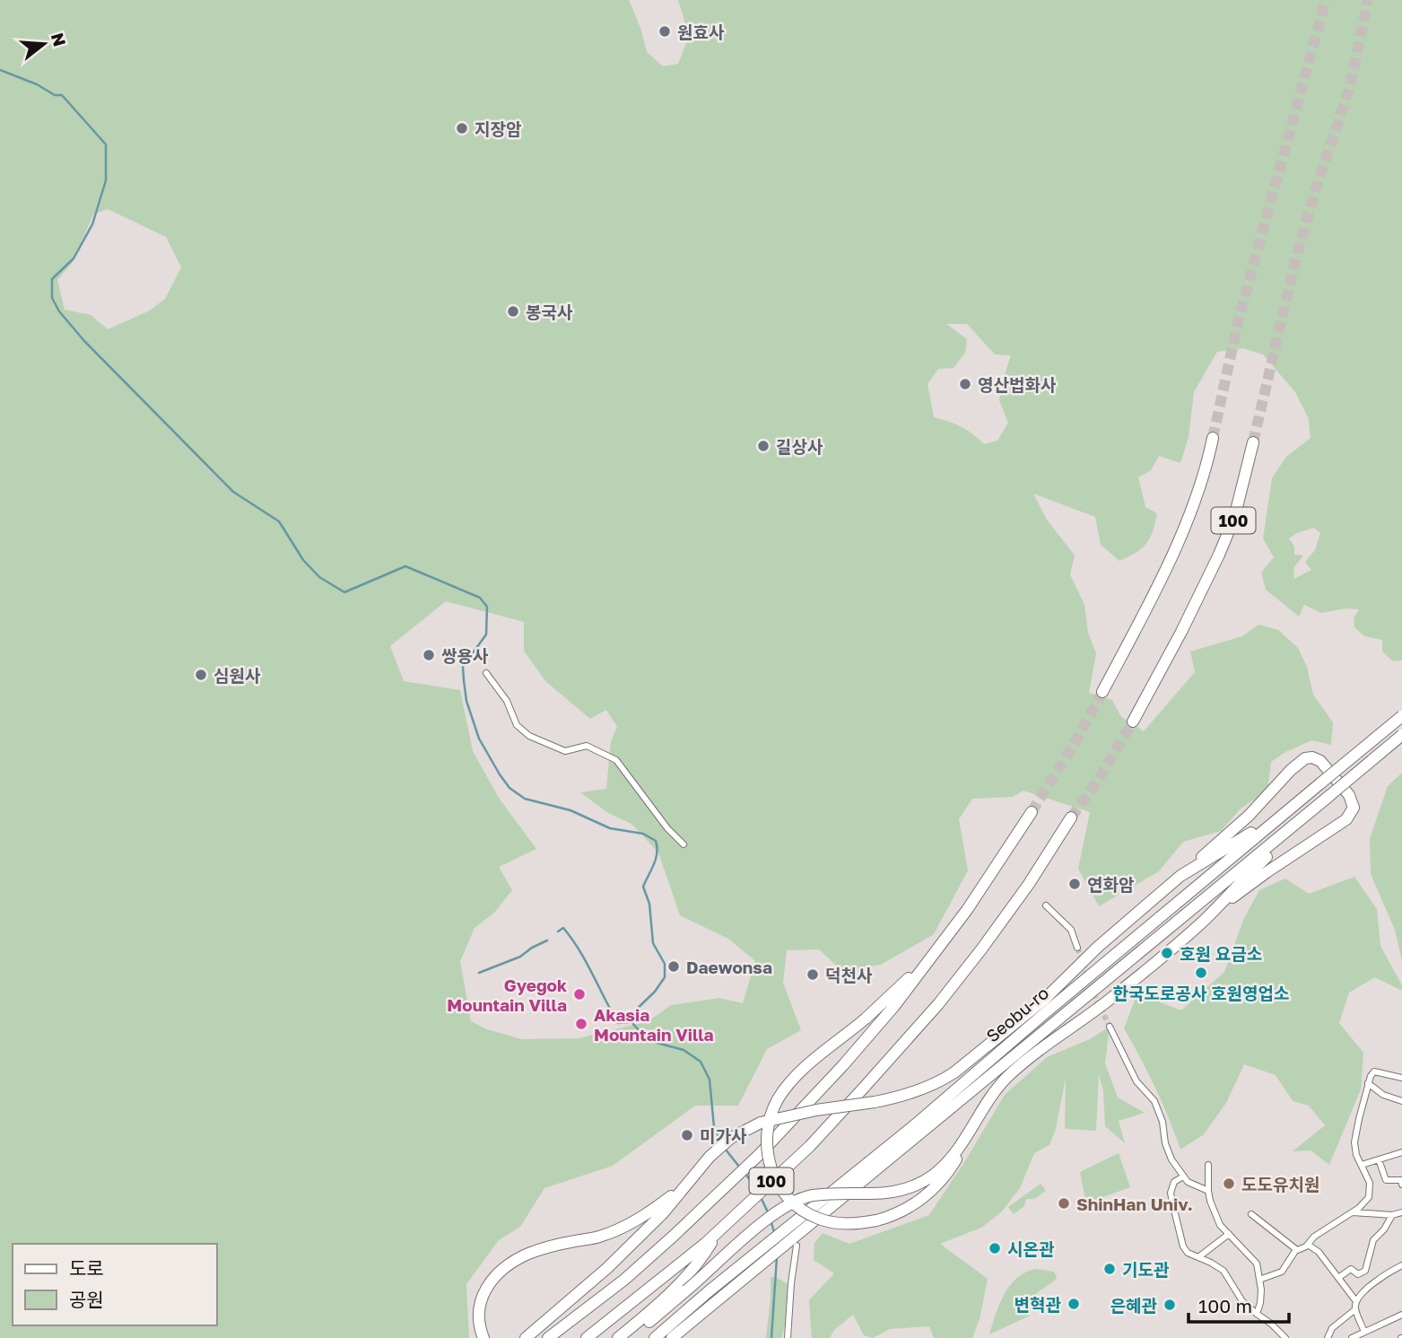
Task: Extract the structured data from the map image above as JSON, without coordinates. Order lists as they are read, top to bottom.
{
  "streets": {
    "highway": ["100", "Seobu-ro"]
  },
  "places": [
    "원효사",
    "지장암",
    "봉국사",
    "영산법화사",
    "길상사",
    "쌍용사",
    "심원사",
    "연화암",
    "호원 요금소",
    "Daewonsa",
    "한국도로공사 호원영업소",
    "덕천사",
    "Gyegok Mountain Villa",
    "Akasia Mountain Villa",
    "미가사",
    "도도유치원",
    "ShinHan Univ.",
    "시온관",
    "기도관",
    "변혁관",
    "은혜관"
  ],
  "legend": ["도로", "공원"],
  "scale_bar": "100 m",
  "north": "right"
}
